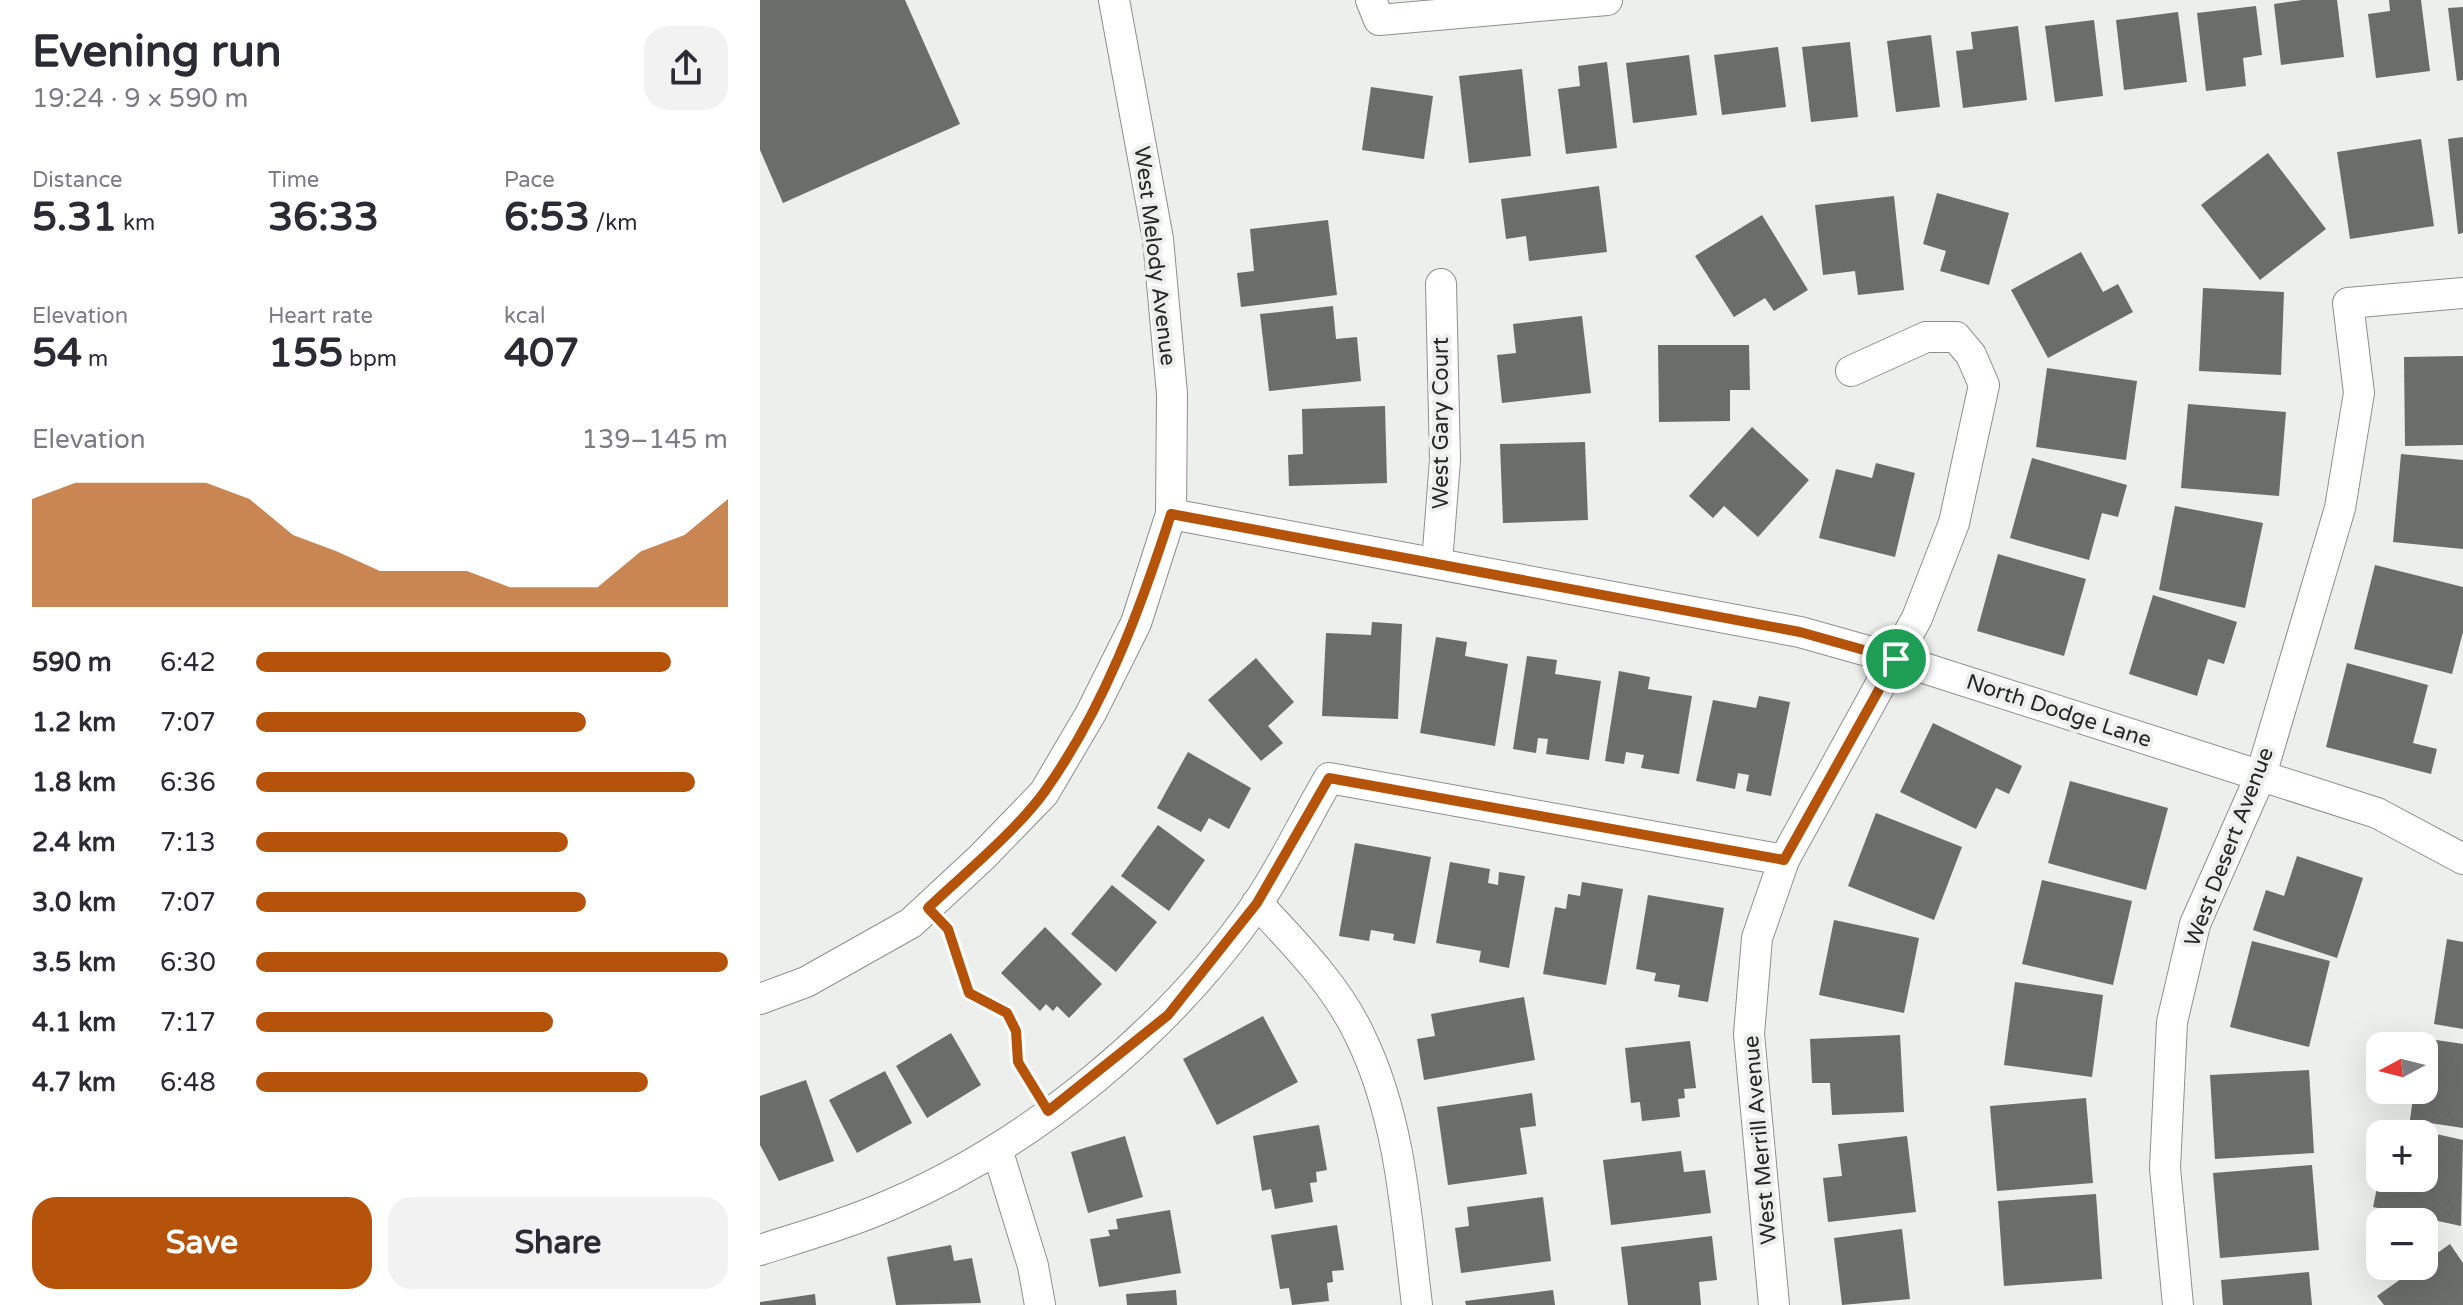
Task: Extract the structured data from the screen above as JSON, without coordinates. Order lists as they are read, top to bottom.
{
  "streets": {
    "street": [
      "West Melody Avenue",
      "West Gary Court",
      "North Dodge Lane",
      "West Desert Avenue",
      "West Merrill Avenue"
    ]
  },
  "crossings": [
    ["West Melody Avenue", "North Dodge Lane"],
    ["West Gary Court", "North Dodge Lane"],
    ["North Dodge Lane", "West Desert Avenue"],
    ["North Dodge Lane", "West Merrill Avenue"]
  ],
  "north": "left",
  "page": {
    "heading": ["Evening run", "19:24 · 9 × 590 m"],
    "stats": [
      ["Distance", "5.31 km"],
      ["Time", "36:33"],
      ["Pace", "6:53 /km"],
      ["Elevation", "54 m"],
      ["Heart rate", "155 bpm"],
      ["kcal", "407"]
    ],
    "chart": ["Elevation", "139–145 m"],
    "list": [
      {
        "name": "590 m",
        "note": "6:42"
      },
      {
        "name": "1.2 km",
        "note": "7:07"
      },
      {
        "name": "1.8 km",
        "note": "6:36"
      },
      {
        "name": "2.4 km",
        "note": "7:13"
      },
      {
        "name": "3.0 km",
        "note": "7:07"
      },
      {
        "name": "3.5 km",
        "note": "6:30"
      },
      {
        "name": "4.1 km",
        "note": "7:17"
      },
      {
        "name": "4.7 km",
        "note": "6:48"
      }
    ],
    "map_buttons": ["+", "−"],
    "buttons": ["Save", "Share"]
  }
}
